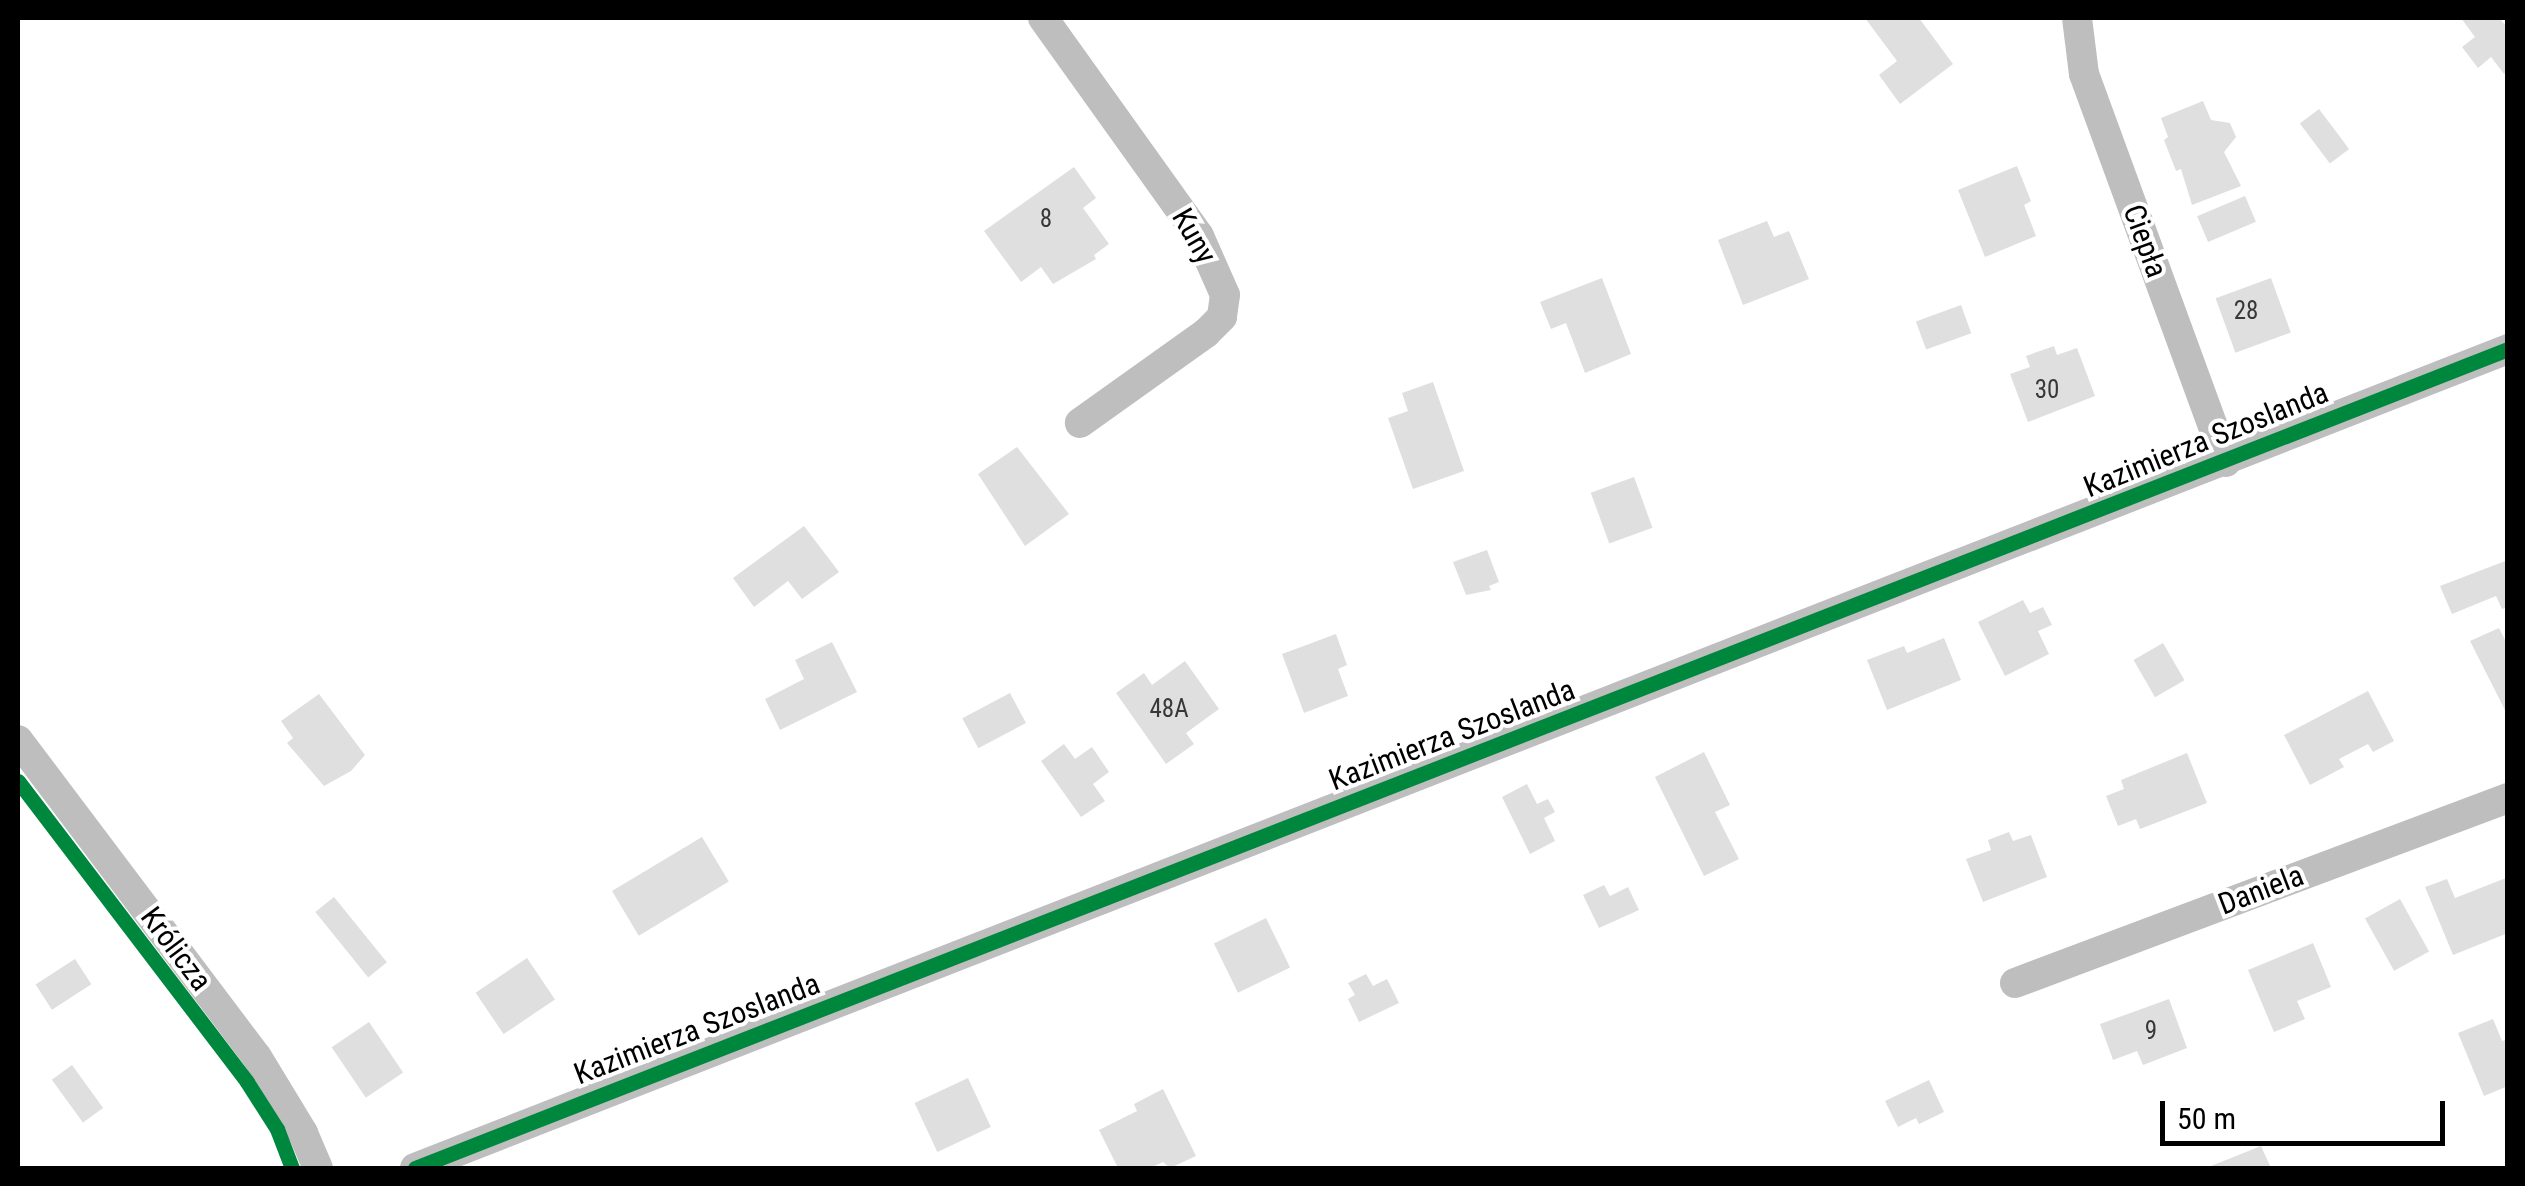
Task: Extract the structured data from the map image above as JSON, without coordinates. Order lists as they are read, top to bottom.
{
  "streets": {
    "street": [
      "Kuny",
      "Ciepła",
      "Kazimierza Szoslanda",
      "Daniela",
      "Królicza"
    ]
  },
  "crossings": [
    ["Ciepła", "Kazimierza Szoslanda"]
  ],
  "house_numbers": [
    "8",
    "28",
    "30",
    "48A",
    "9"
  ],
  "scale_bar": "50 m"
}
